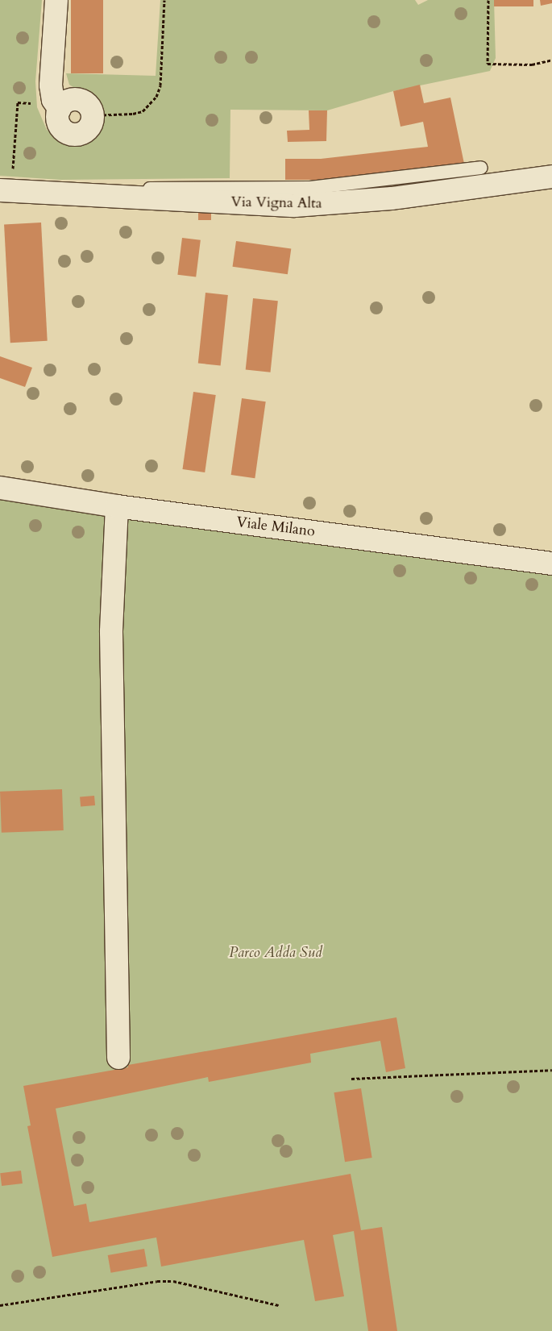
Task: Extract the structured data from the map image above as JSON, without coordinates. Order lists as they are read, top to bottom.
{
  "streets": {
    "street": ["Via Vigna Alta", "Viale Milano"]
  },
  "parks": ["Parco Adda Sud"]
}
